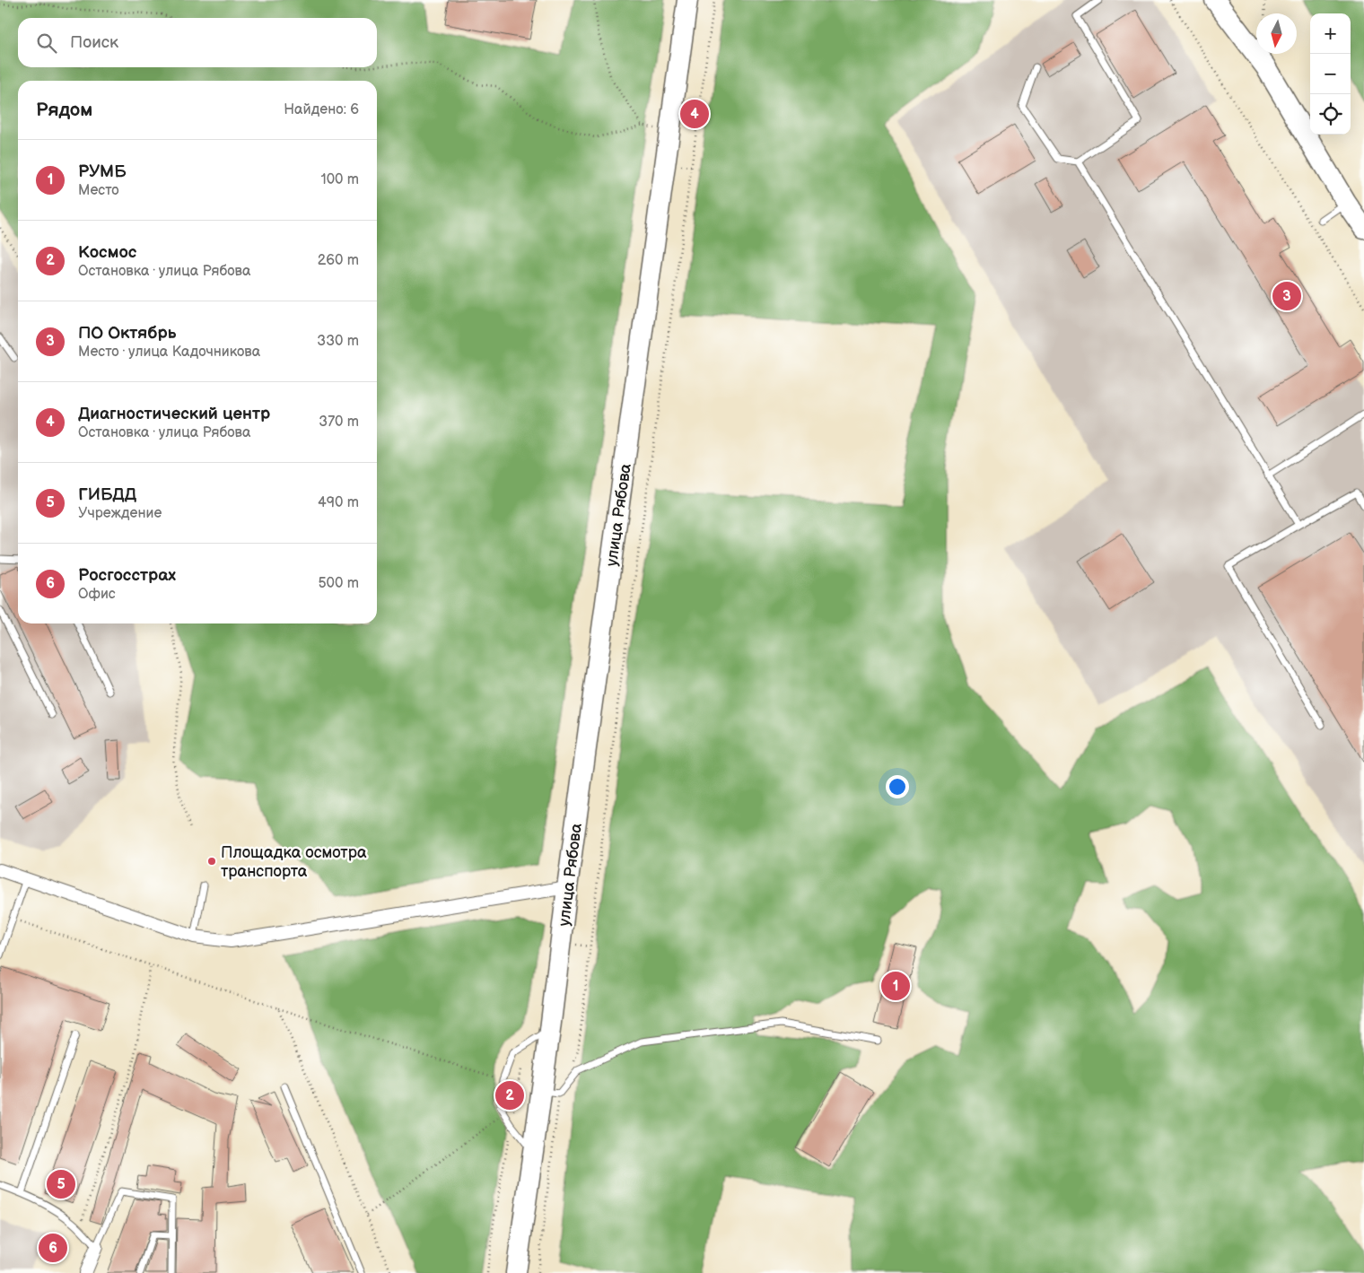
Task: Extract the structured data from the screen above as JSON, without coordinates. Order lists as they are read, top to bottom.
{
  "streets": {
    "main road": ["улица Рябова"]
  },
  "places": ["Площадка осмотра транспорта"],
  "north": "bottom",
  "page": {
    "map_buttons": ["+", "−"],
    "search": "Поиск",
    "heading": ["Рядом", "Найдено: 6"],
    "pins": [
      "4",
      "3",
      "1",
      "2",
      "5",
      "6"
    ],
    "list": [
      {
        "mark": "1",
        "name": "РУМБ",
        "note": "Место",
        "value": "100 m"
      },
      {
        "mark": "2",
        "name": "Космос",
        "note": "Остановка · улица Рябова",
        "value": "260 m"
      },
      {
        "mark": "3",
        "name": "ПО Октябрь",
        "note": "Место · улица Кадочникова",
        "value": "330 m"
      },
      {
        "mark": "4",
        "name": "Диагностический центр",
        "note": "Остановка · улица Рябова",
        "value": "370 m"
      },
      {
        "mark": "5",
        "name": "ГИБДД",
        "note": "Учреждение",
        "value": "490 m"
      },
      {
        "mark": "6",
        "name": "Росгосстрах",
        "note": "Офис",
        "value": "500 m"
      }
    ]
  }
}
